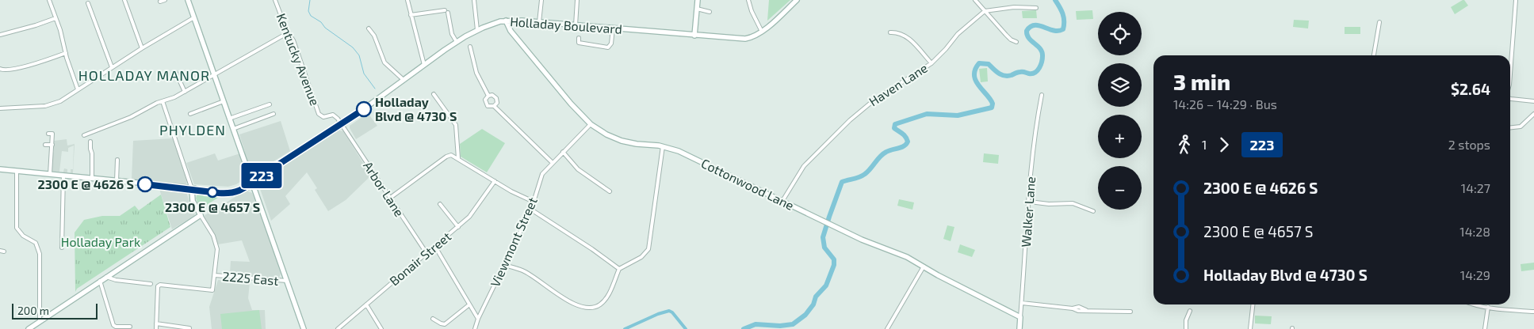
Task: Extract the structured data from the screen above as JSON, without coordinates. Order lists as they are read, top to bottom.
{
  "streets": {
    "street": [
      "Holladay Boulevard",
      "Kentucky Avenue",
      "Haven Lane",
      "Cottonwood Lane",
      "Arbor Lane",
      "Walker Lane",
      "Viewmont Street",
      "Bonair Street",
      "2225 East"
    ]
  },
  "crossings": [
    ["Holladay Boulevard", "Kentucky Avenue"],
    ["Holladay Boulevard", "Cottonwood Lane"],
    ["Holladay Boulevard", "Arbor Lane"],
    ["Kentucky Avenue", "Arbor Lane"],
    ["Haven Lane", "Cottonwood Lane"],
    ["Cottonwood Lane", "Walker Lane"],
    ["Cottonwood Lane", "Viewmont Street"],
    ["Arbor Lane", "Bonair Street"]
  ],
  "districts": ["HOLLADAY MANOR", "PHYLDEN"],
  "parks": ["Holladay Park"],
  "places": ["Holladay Blvd @ 4730 S", "2300 E @ 4626 S", "2300 E @ 4657 S"],
  "lines": ["bus line 223"],
  "scale_bar": "200 m",
  "page": {
    "on_map": "223",
    "map_buttons": ["+", "−"],
    "heading": ["3 min", "14:26 – 14:29 · Bus", "$2.64"],
    "legs": ["1", "223", "2 stops"],
    "list": [
      {
        "name": "2300 E @ 4626 S",
        "value": "14:27"
      },
      {
        "name": "2300 E @ 4657 S",
        "value": "14:28"
      },
      {
        "name": "Holladay Blvd @ 4730 S",
        "value": "14:29"
      }
    ],
    "scale": "200 m"
  }
}
